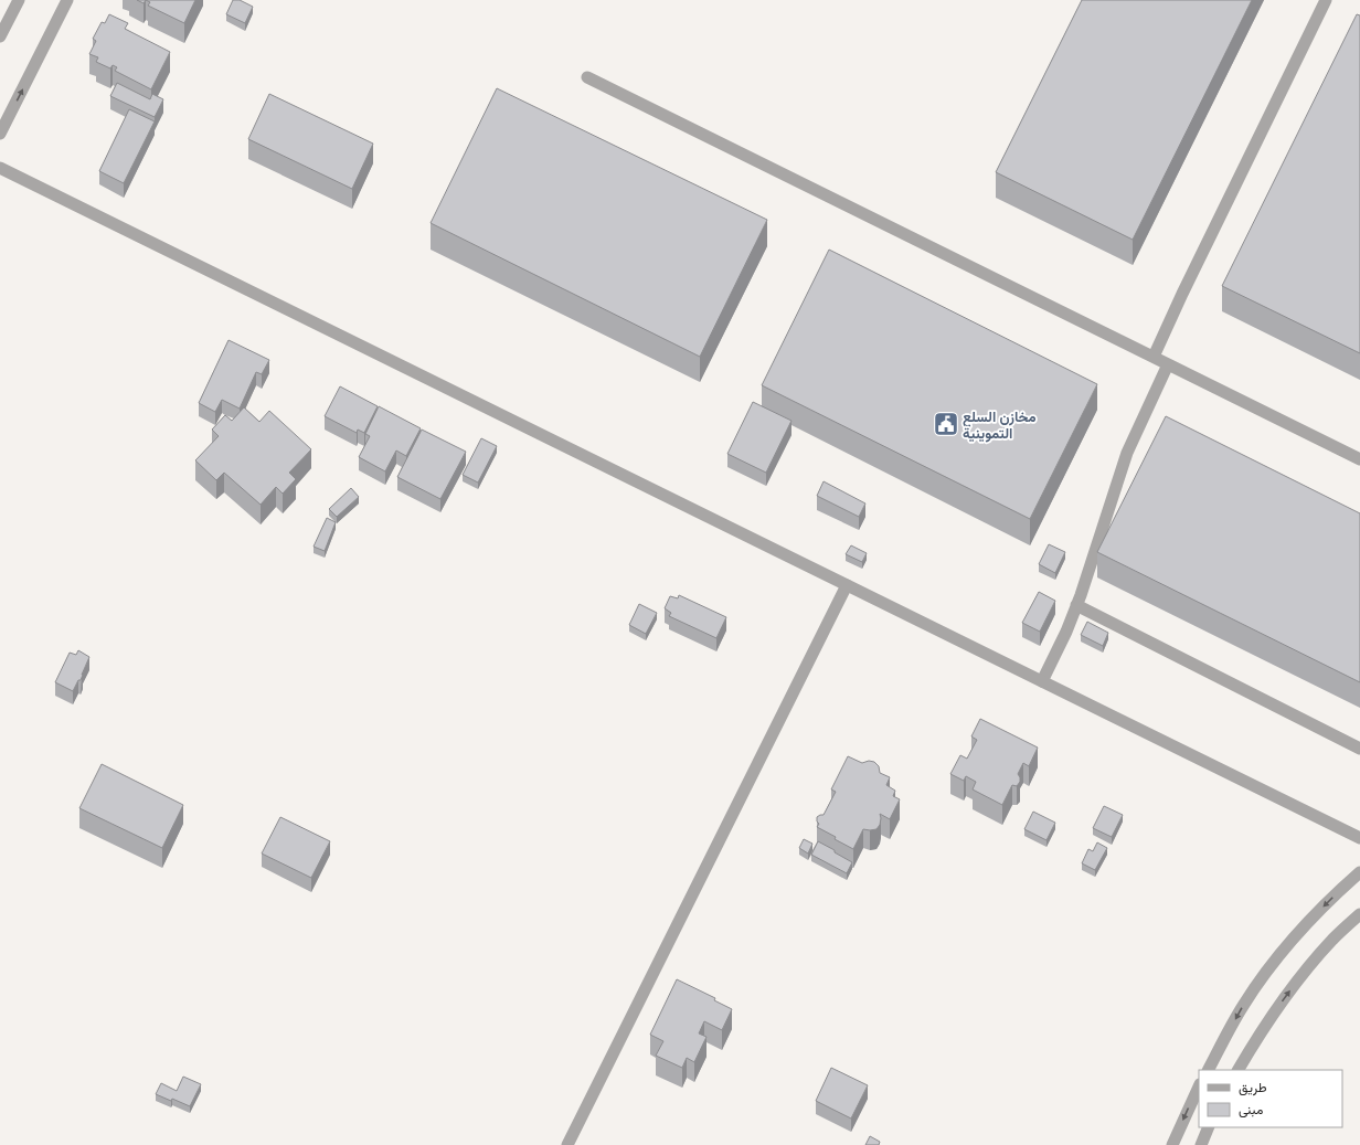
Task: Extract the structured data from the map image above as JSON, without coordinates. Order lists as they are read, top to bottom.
{
  "places": {
    "public building": ["مخازن السلع التموينية"]
  },
  "legend": ["طريق", "مبنى"]
}
